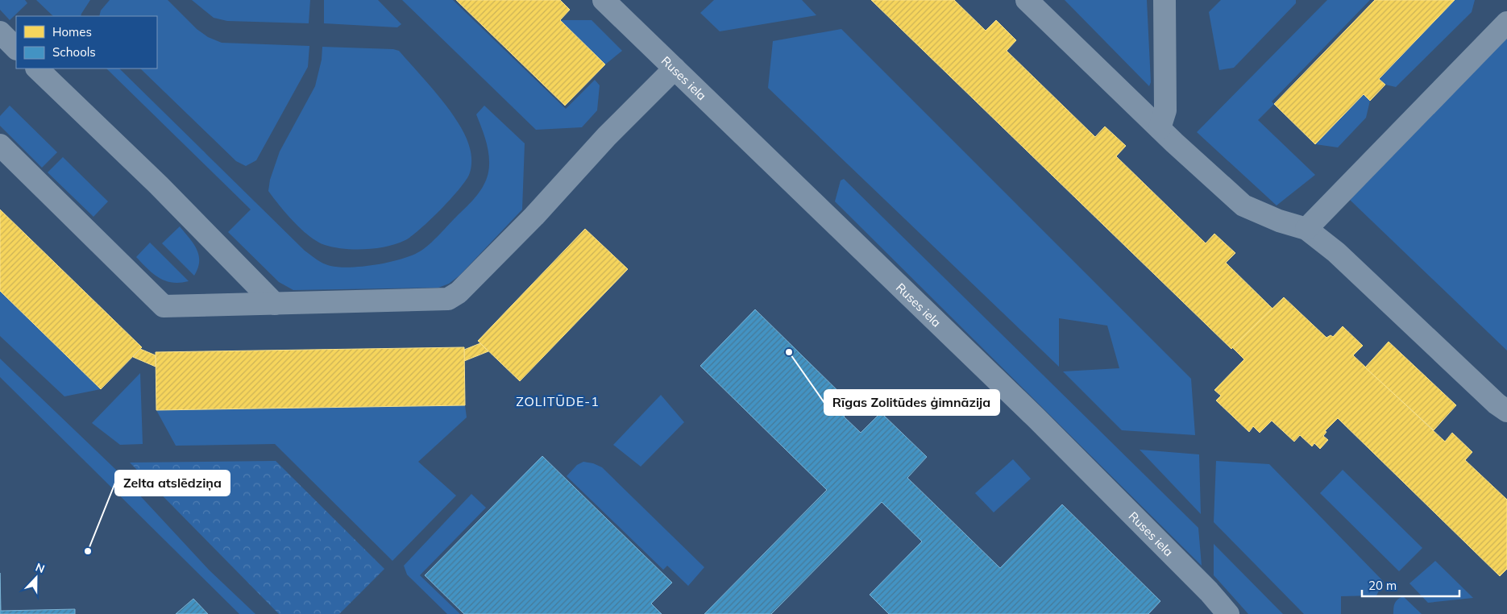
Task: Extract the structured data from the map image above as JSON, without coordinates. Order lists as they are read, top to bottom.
{
  "streets": {
    "street": ["Ruses iela"]
  },
  "districts": ["ZOLITŪDE-1"],
  "places": ["Rīgas Zolitūdes ģimnāzija", "Zelta atslēdziņa"],
  "legend": ["Homes", "Schools"],
  "scale_bar": "20 m",
  "north": "top"
}
